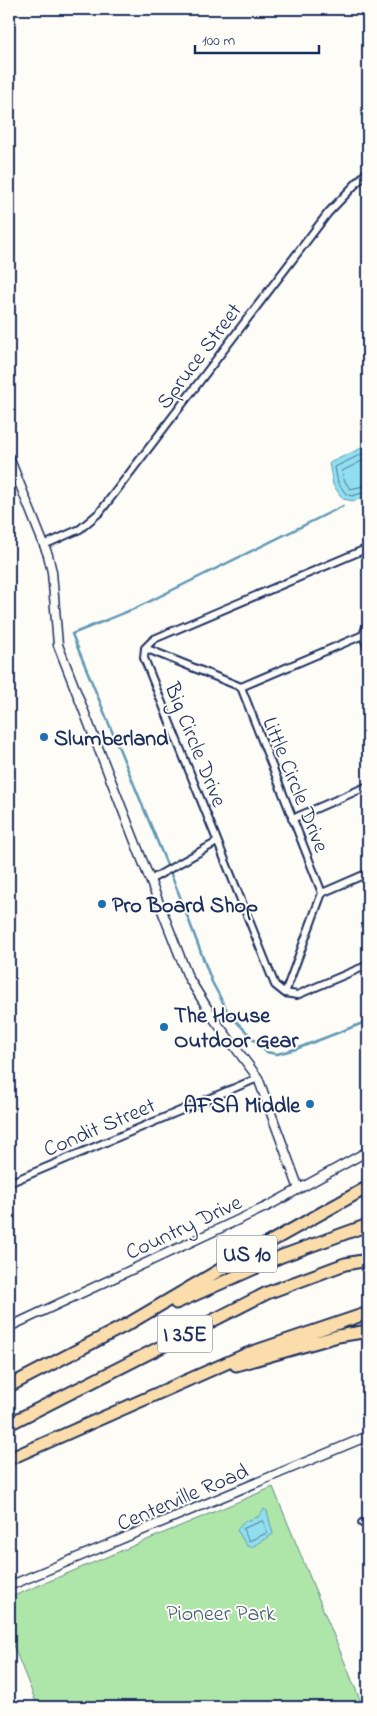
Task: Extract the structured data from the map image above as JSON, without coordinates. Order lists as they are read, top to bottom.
{
  "streets": {
    "highway": ["US 10", "I 35E"],
    "street": [
      "Spruce Street",
      "Big Circle Drive",
      "Little Circle Drive",
      "Condit Street",
      "Country Drive",
      "Centerville Road"
    ]
  },
  "crossings": [
    ["US 10", "I 35E"]
  ],
  "parks": ["Pioneer Park"],
  "places": [
    "Slumberland",
    "Pro Board Shop",
    "The House Outdoor Gear",
    "AFSA Middle"
  ],
  "scale_bar": "100 m"
}
